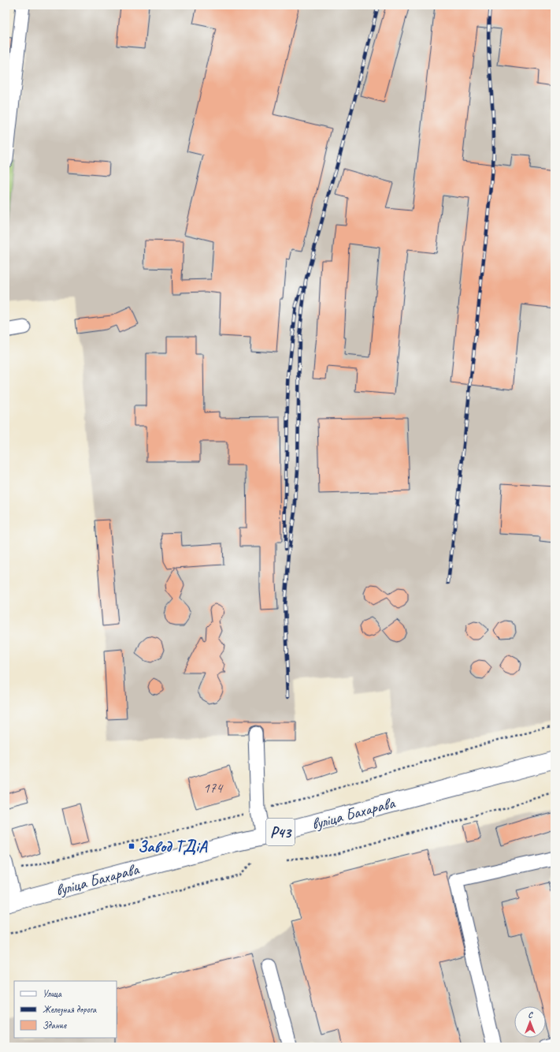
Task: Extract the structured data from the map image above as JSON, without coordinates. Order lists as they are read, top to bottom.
{
  "streets": {
    "main road": ["вуліца Бахарава", "Р43"]
  },
  "places": {
    "transit": ["Завод ТДіА"]
  },
  "house_numbers": ["174"],
  "legend": ["Улица", "Железная дорога", "Здание"],
  "north": "top"
}
